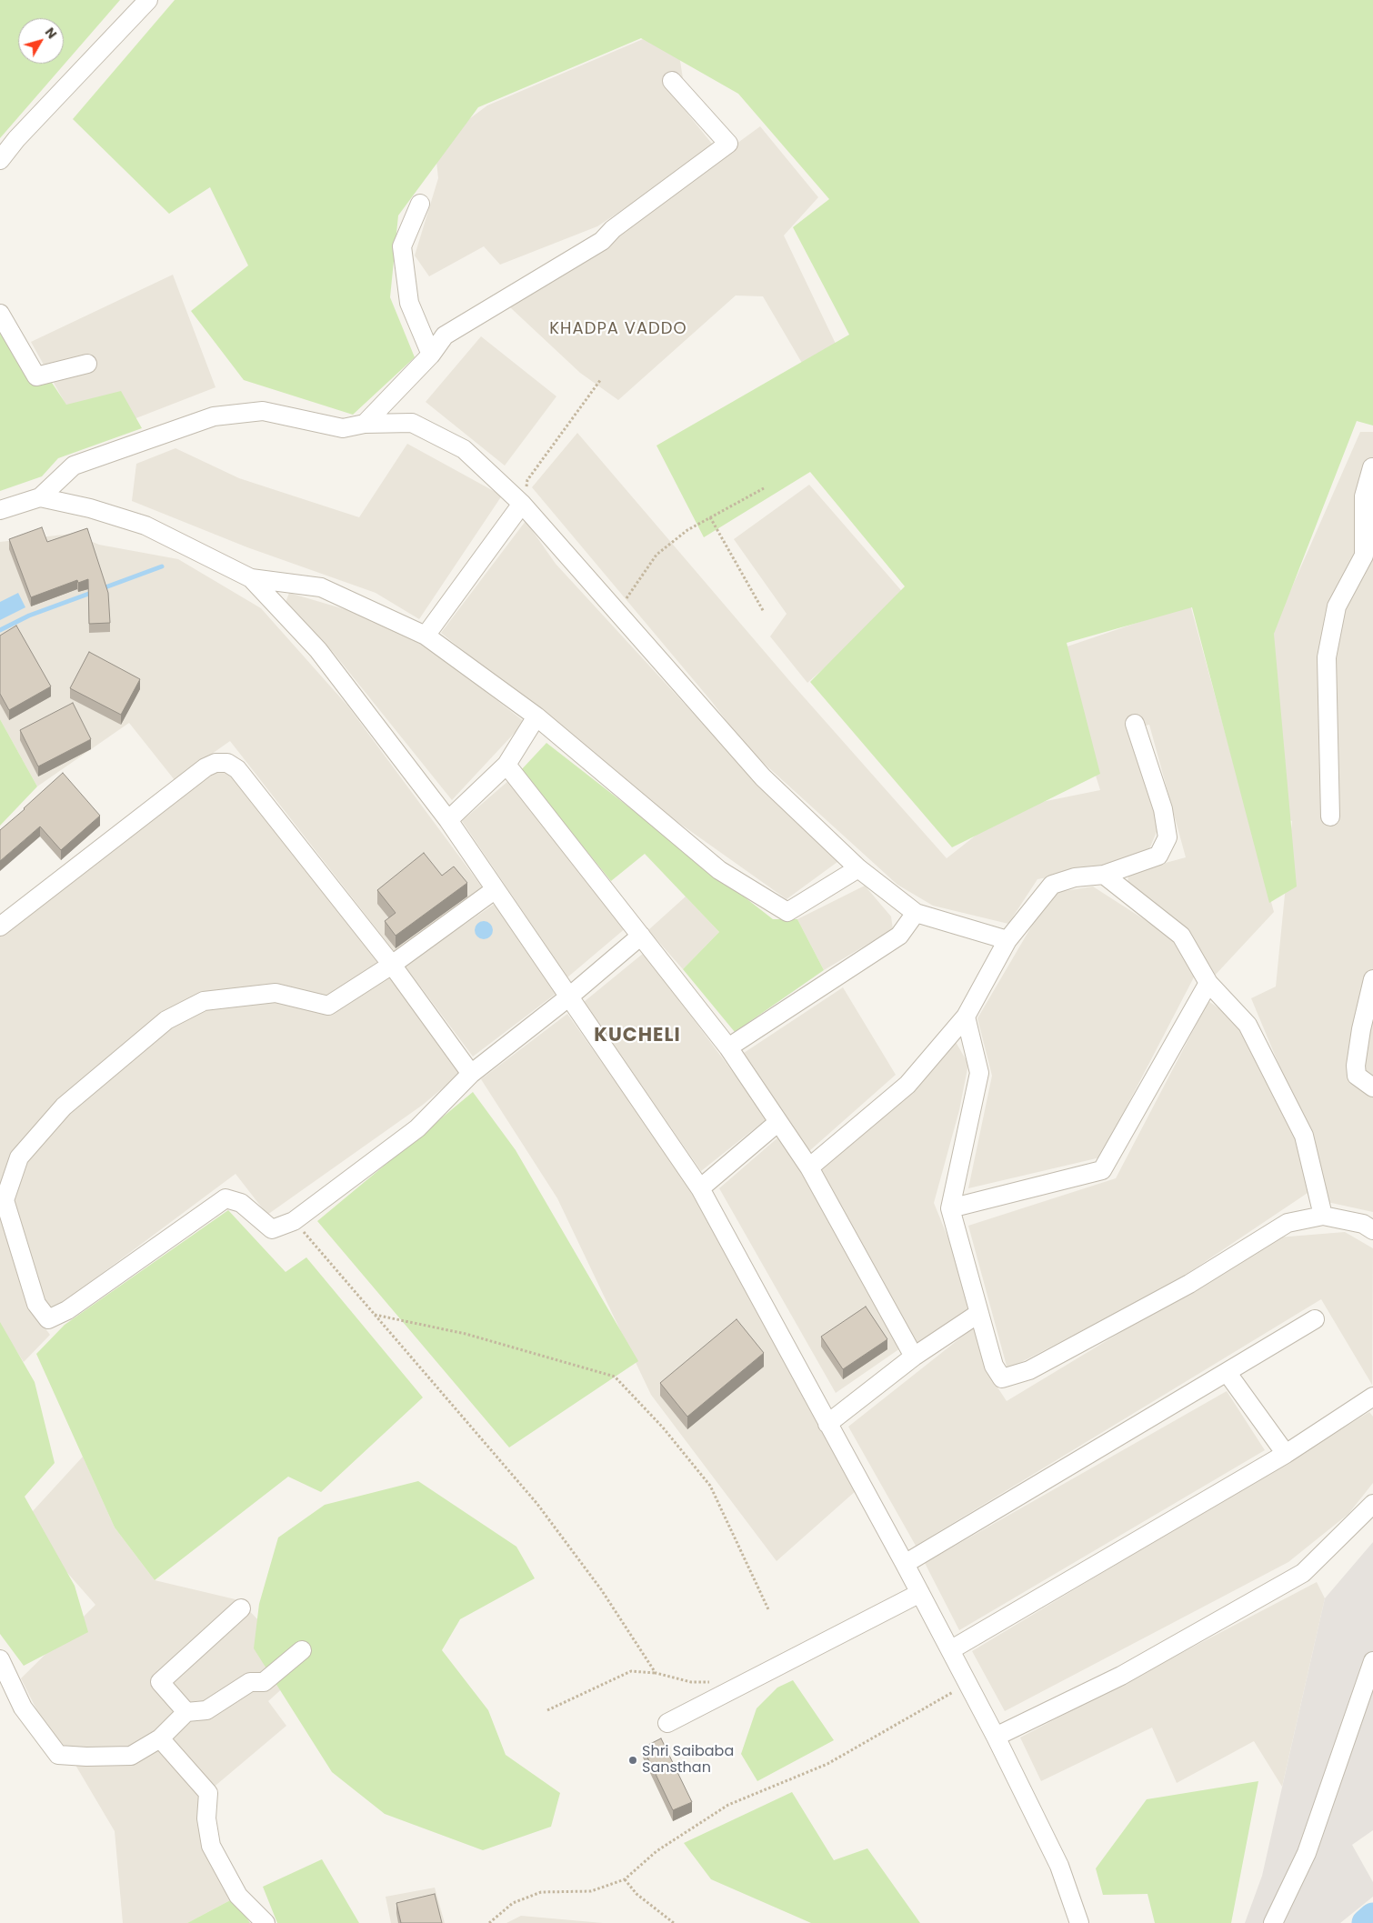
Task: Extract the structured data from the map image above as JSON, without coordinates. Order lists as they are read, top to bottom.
{
  "districts": ["KHADPA VADDO", "KUCHELI"],
  "places": ["Shri Saibaba Sansthan"],
  "north": "top right"
}
